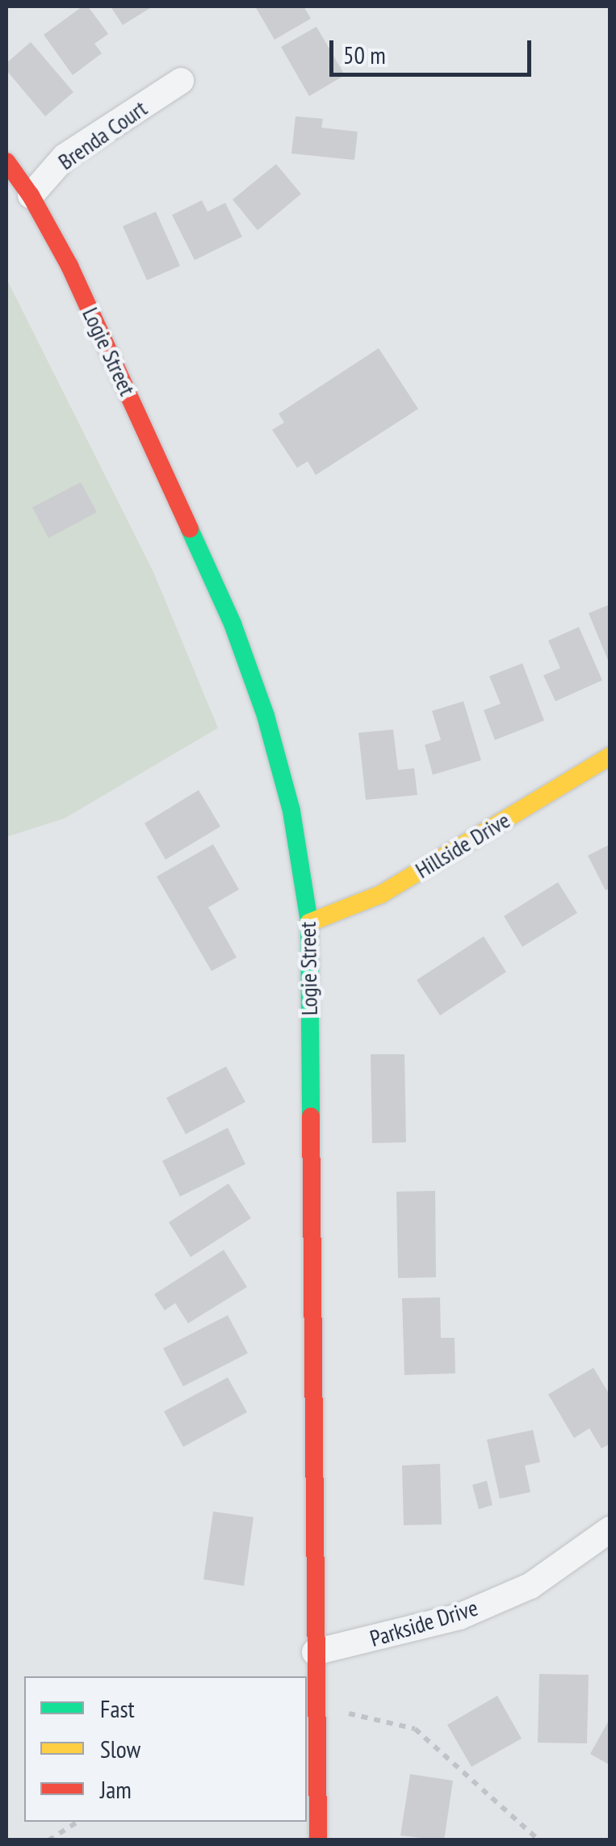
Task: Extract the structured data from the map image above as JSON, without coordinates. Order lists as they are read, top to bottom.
{
  "streets": {
    "street": [
      "Brenda Court",
      "Logie Street",
      "Hillside Drive",
      "Parkside Drive"
    ]
  },
  "crossings": [
    ["Brenda Court", "Logie Street"],
    ["Logie Street", "Hillside Drive"],
    ["Logie Street", "Parkside Drive"]
  ],
  "legend": ["Fast", "Slow", "Jam"],
  "scale_bar": "50 m"
}
